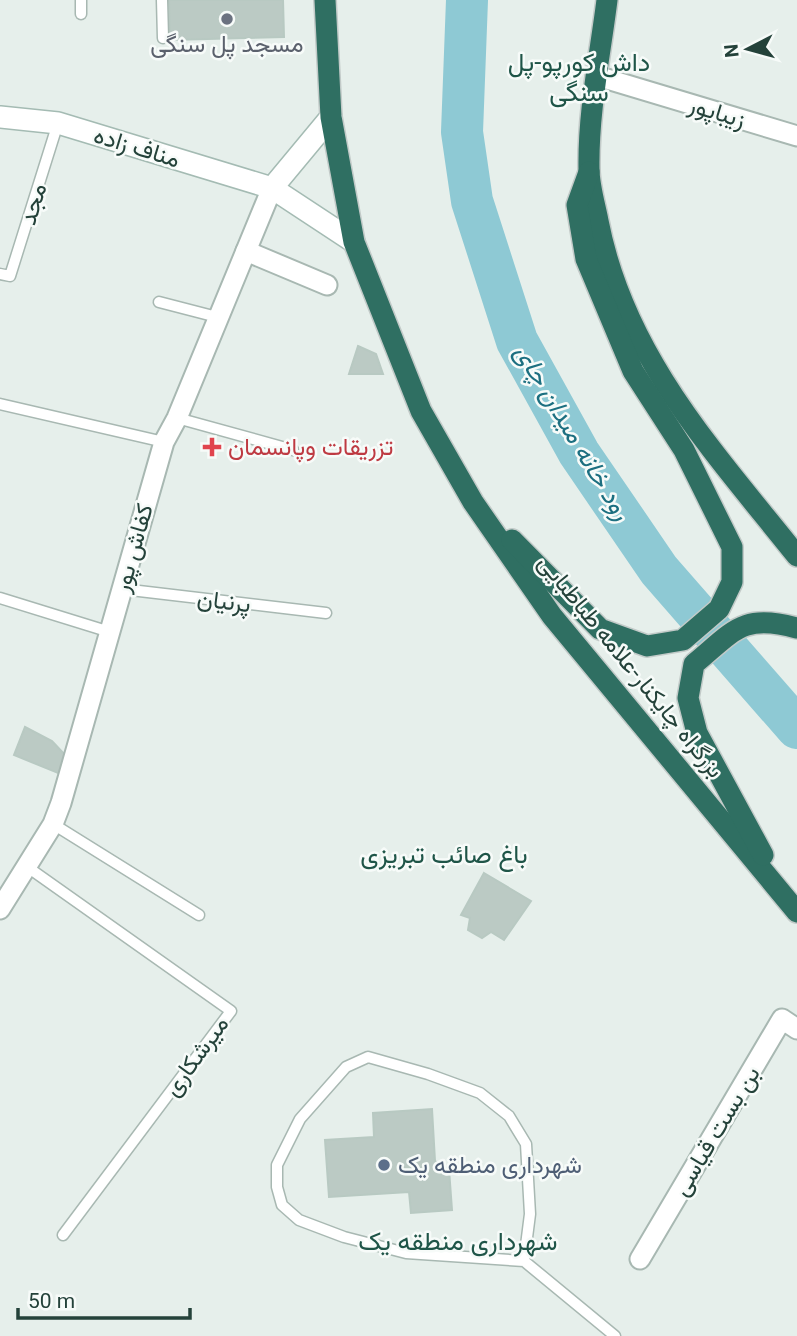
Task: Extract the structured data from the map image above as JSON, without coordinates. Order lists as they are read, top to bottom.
{
  "streets": {
    "highway": ["بزرگراه چایکنار-علامه طباطبایی"],
    "street": [
      "زیباپور",
      "مناف زاده",
      "کفاش پور",
      "بن بست قیاسی"
    ],
    "lane": ["مجد", "پرنیان", "میرشکاری"]
  },
  "crossings": [
    ["مناف زاده", "مجد"],
    ["مناف زاده", "کفاش پور"],
    ["مناف زاده", "بزرگراه چایکنار-علامه طباطبایی"],
    ["کفاش پور", "پرنیان"],
    ["کفاش پور", "میرشکاری"]
  ],
  "districts": ["داش کورپو-پل سنگی", "باغ صائب تبریزی", "شهرداری منطقه یک"],
  "water": ["رود خانه میدان چای"],
  "places": {
    "other": ["مسجد پل سنگی", "شهرداری منطقه یک"],
    "health": ["تزریقات وپانسمان"]
  },
  "scale_bar": "50 m",
  "north": "left"
}
